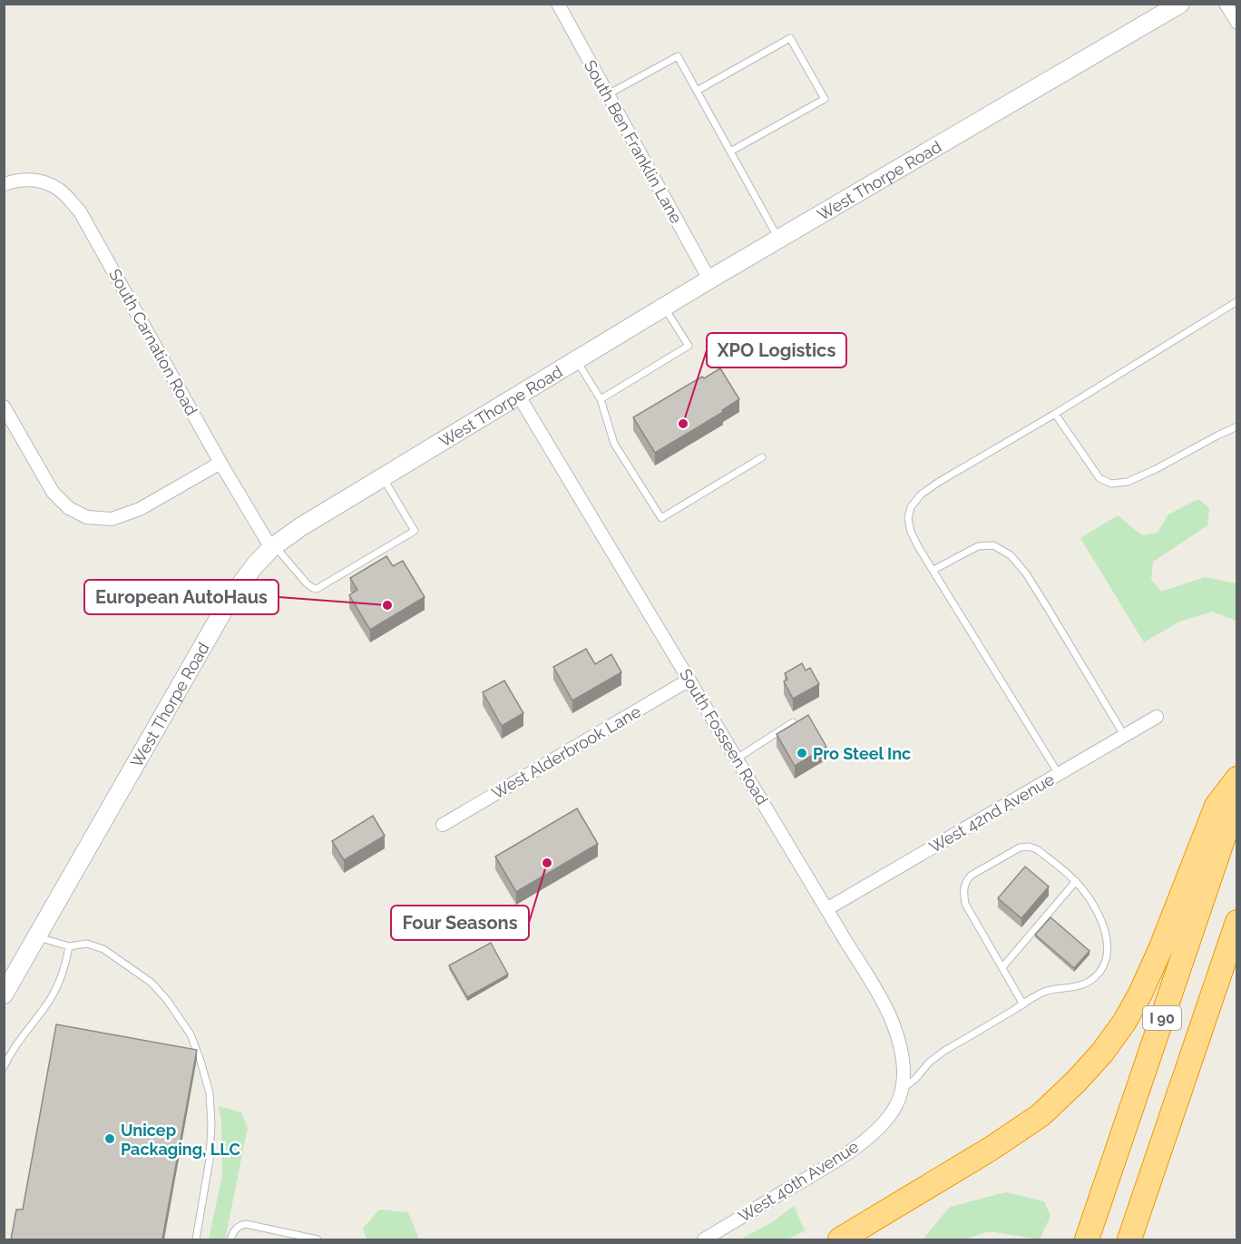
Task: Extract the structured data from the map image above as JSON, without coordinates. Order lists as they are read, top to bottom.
{
  "streets": {
    "highway": ["I 90"],
    "street": [
      "South Ben Franklin Lane",
      "West Thorpe Road",
      "South Carnation Road",
      "South Fosseen Road",
      "West Alderbrook Lane",
      "West 42nd Avenue",
      "West 40th Avenue"
    ]
  },
  "crossings": [
    ["South Ben Franklin Lane", "West Thorpe Road"],
    ["West Thorpe Road", "South Carnation Road"],
    ["West Thorpe Road", "South Fosseen Road"],
    ["South Fosseen Road", "West Alderbrook Lane"],
    ["South Fosseen Road", "West 42nd Avenue"],
    ["South Fosseen Road", "West 40th Avenue"]
  ],
  "places": [
    "XPO Logistics",
    "European AutoHaus",
    "Pro Steel Inc",
    "Four Seasons",
    "Unicep Packaging, LLC"
  ]
}
